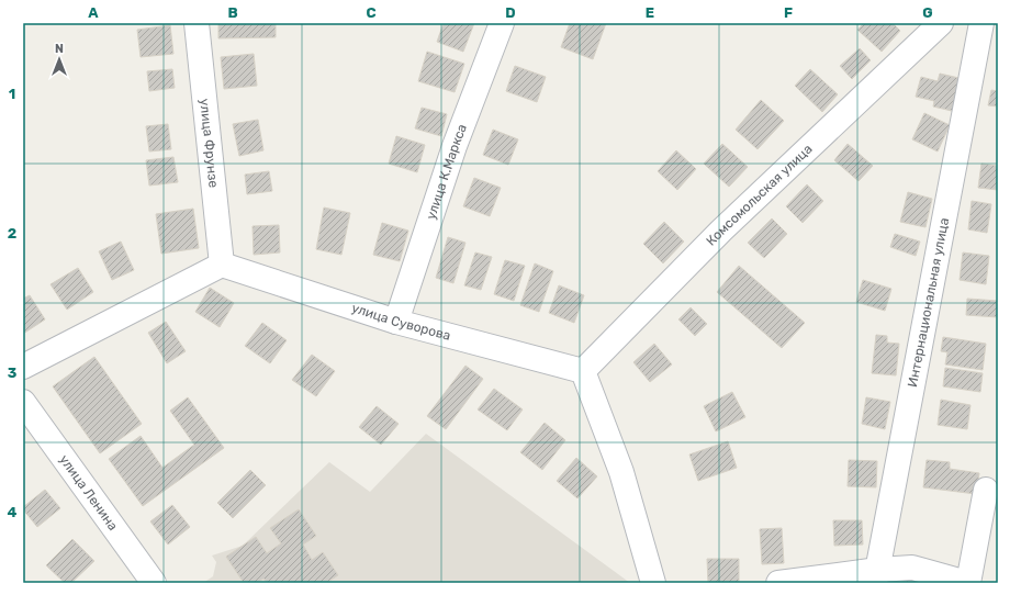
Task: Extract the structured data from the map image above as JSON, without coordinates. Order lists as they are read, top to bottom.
{
  "streets": {
    "street": [
      "улица Фрунзе",
      "улица К.Маркса",
      "Комсомольская улица",
      "Интернациональная улица",
      "улица Суворова",
      "улица Ленина"
    ]
  },
  "crossings": [
    ["улица Фрунзе", "улица Суворова"],
    ["улица К.Маркса", "улица Суворова"],
    ["Комсомольская улица", "улица Суворова"]
  ],
  "north": "top",
  "grid": {
    "columns": [
      "A",
      "B",
      "C",
      "D",
      "E",
      "F",
      "G"
    ],
    "rows": [
      "1",
      "2",
      "3",
      "4"
    ]
  }
}
